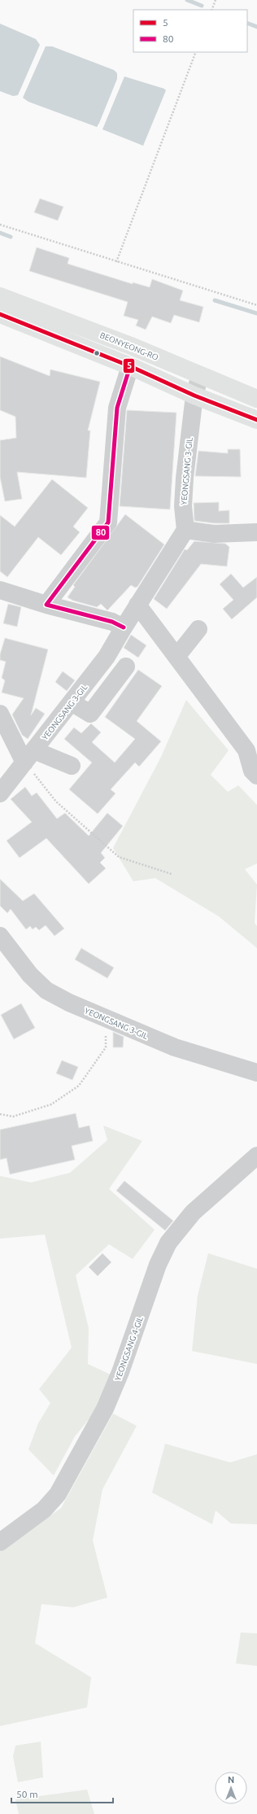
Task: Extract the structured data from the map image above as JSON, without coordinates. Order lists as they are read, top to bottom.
{
  "streets": {
    "main road": ["BEONYEONG-RO"],
    "street": ["YEONGSANG 3-GIL", "YEONGSANG 4-GIL"]
  },
  "crossings": [
    ["BEONYEONG-RO", "YEONGSANG 3-GIL"]
  ],
  "lines": ["transit line 5", "transit line 80"],
  "legend": ["5", "80"],
  "scale_bar": "50 m",
  "north": "top"
}
